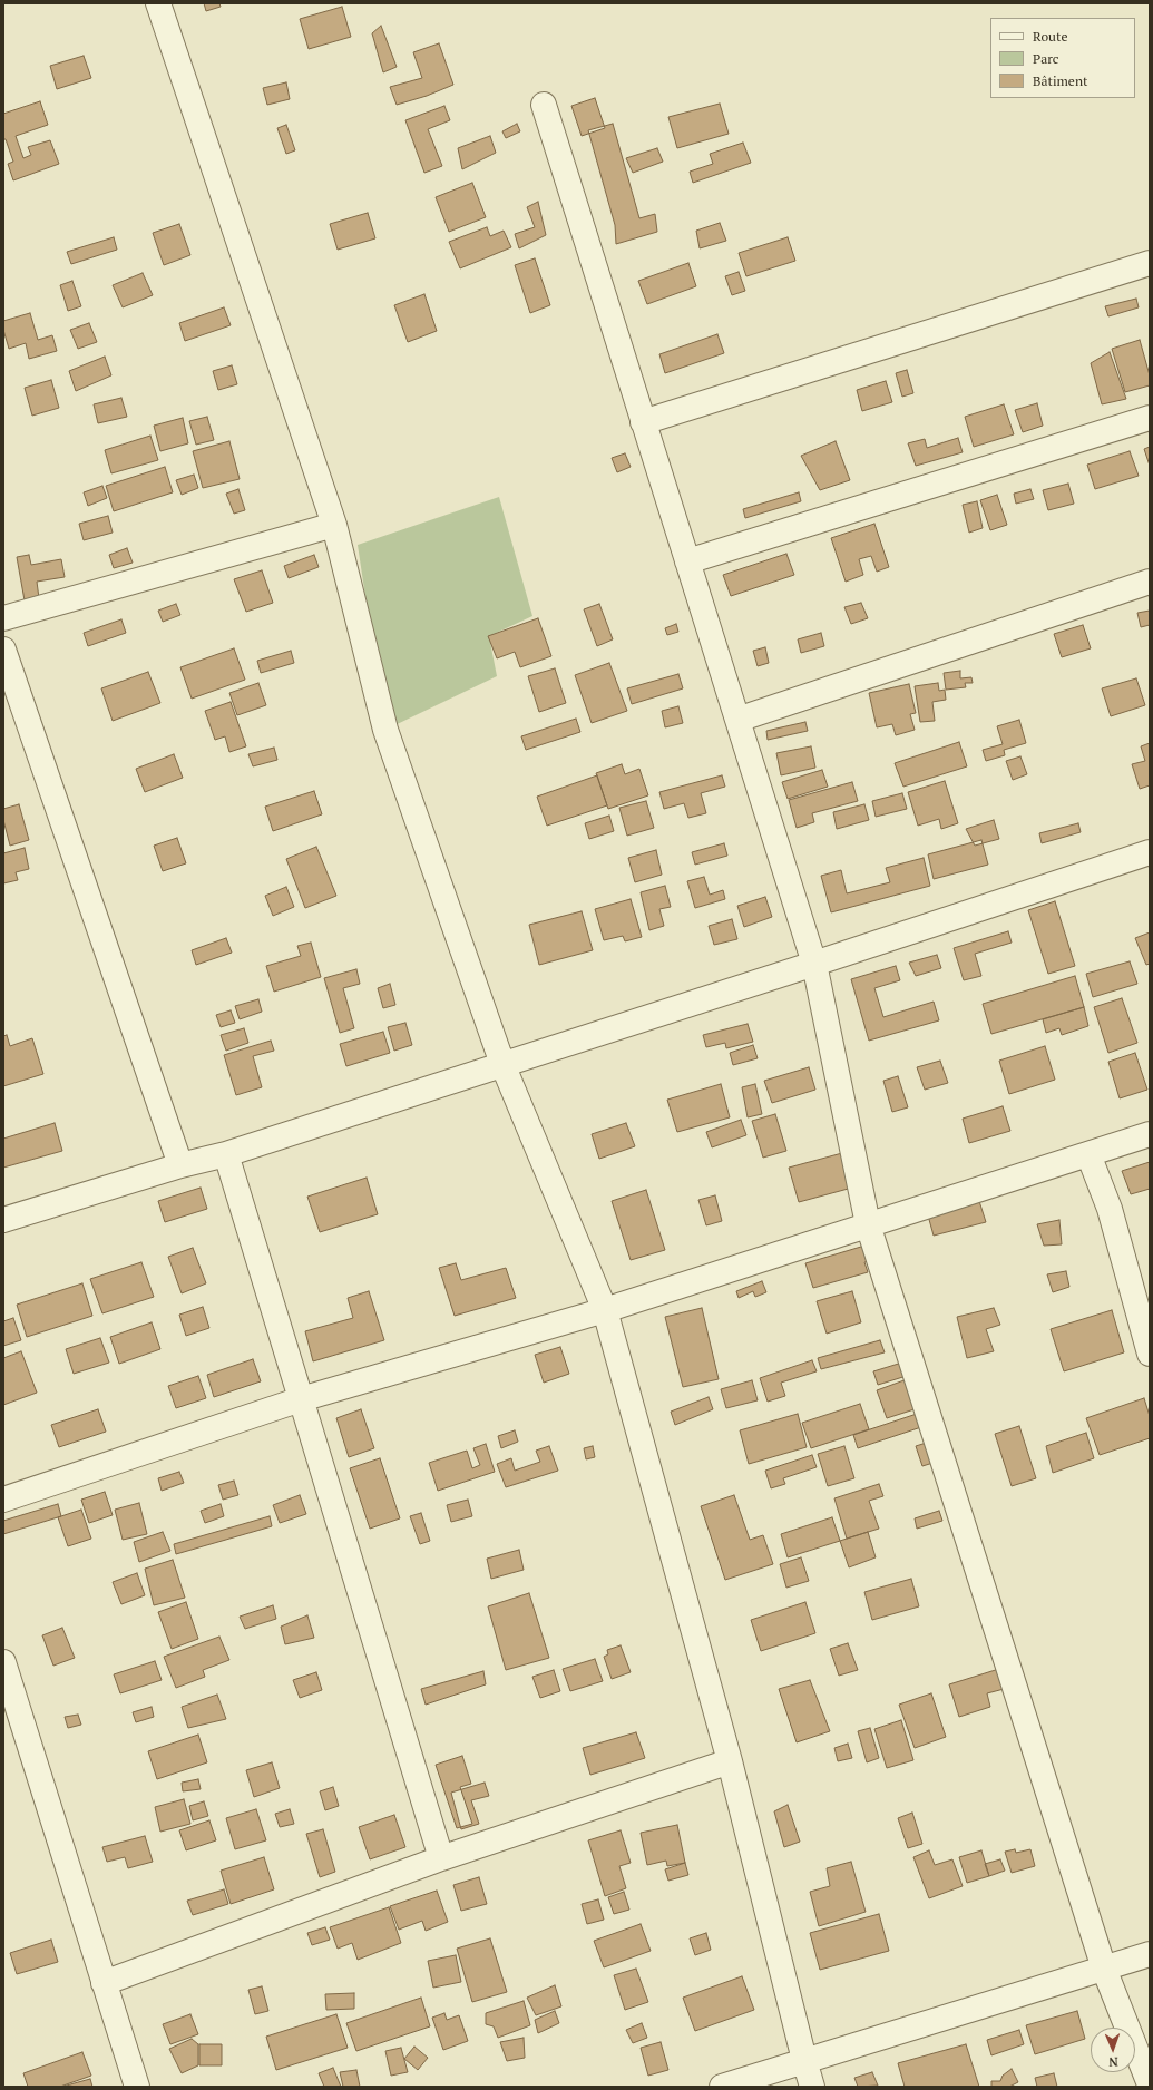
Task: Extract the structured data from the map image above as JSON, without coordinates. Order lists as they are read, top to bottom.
{
  "legend": ["Route", "Parc", "Bâtiment"],
  "north": "bottom"
}
